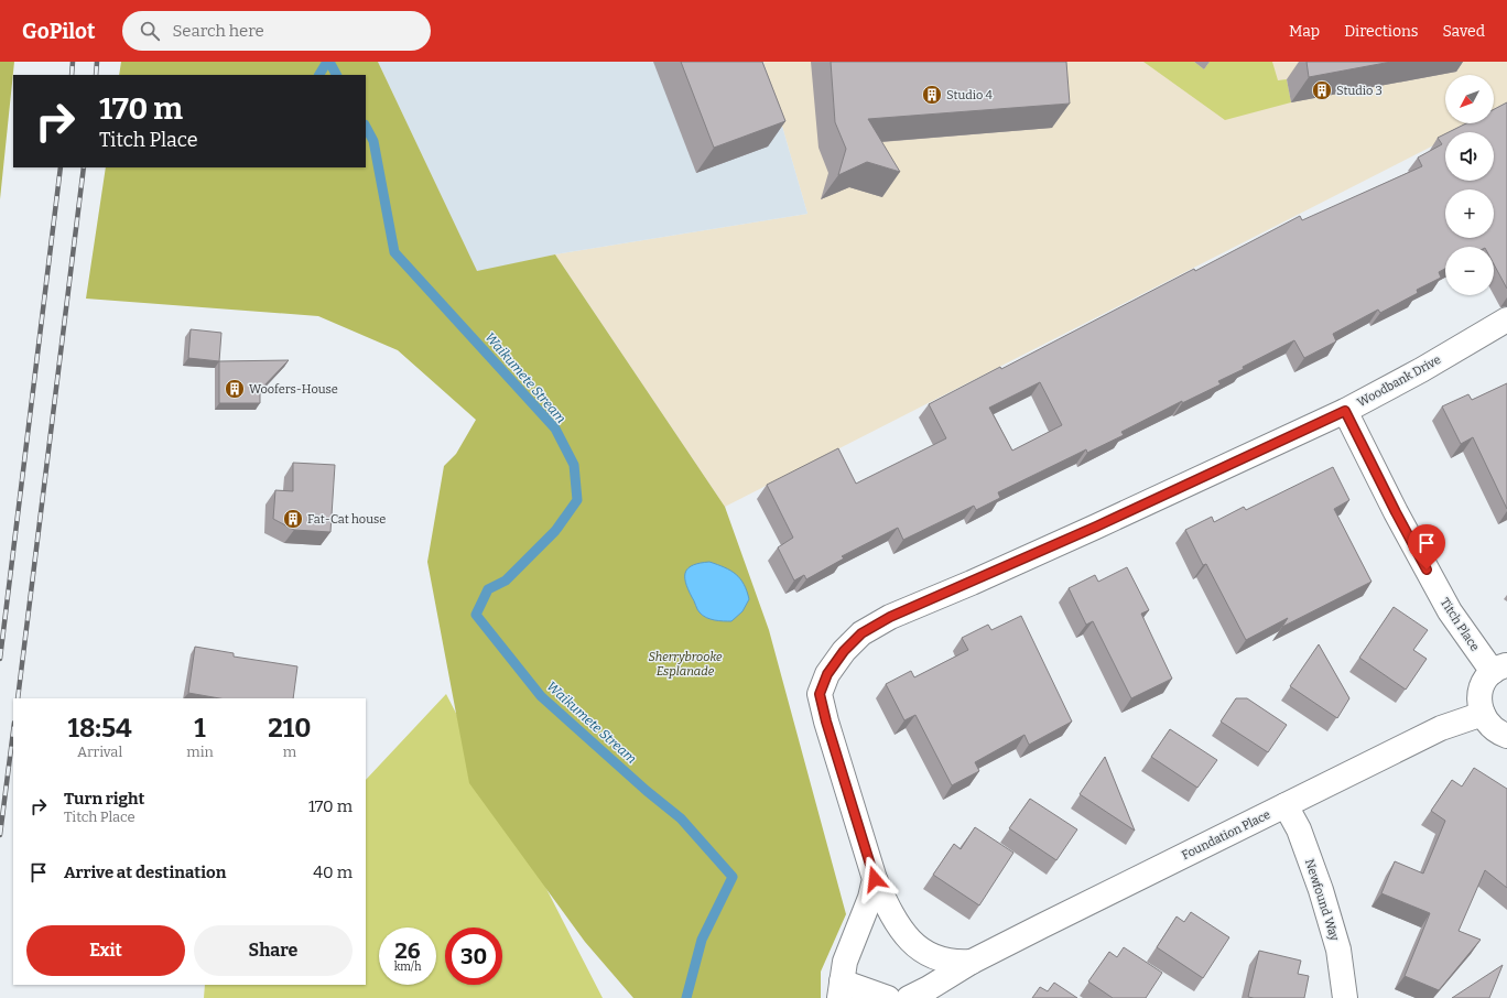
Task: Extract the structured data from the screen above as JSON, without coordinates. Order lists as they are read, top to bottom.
{
  "streets": {
    "street": [
      "Woodbank Drive",
      "Titch Place",
      "Foundation Place",
      "Newfound Way"
    ]
  },
  "crossings": [
    ["Woodbank Drive", "Titch Place"],
    ["Woodbank Drive", "Foundation Place"],
    ["Foundation Place", "Newfound Way"]
  ],
  "water": ["Waikumete Stream"],
  "parks": ["Sherrybrooke Esplanade"],
  "places": {
    "building": [
      "Studio 3",
      "Studio 4",
      "Woofers-House",
      "Fat-Cat house"
    ]
  },
  "north": "bottom left",
  "page": {
    "header": "GoPilot",
    "search": "Search here",
    "nav": ["Map", "Directions", "Saved"],
    "map_buttons": ["+", "−"],
    "turn": ["170 m", "Titch Place"],
    "eta": [
      "18:54",
      "Arrival",
      "1",
      "min",
      "210",
      "m"
    ],
    "list": [
      {
        "name": "Turn right",
        "note": "Titch Place",
        "value": "170 m"
      },
      {
        "name": "Arrive at destination",
        "value": "40 m"
      }
    ],
    "buttons": ["Exit", "Share"],
    "speed": "26 km/h",
    "limit": "30"
  }
}
